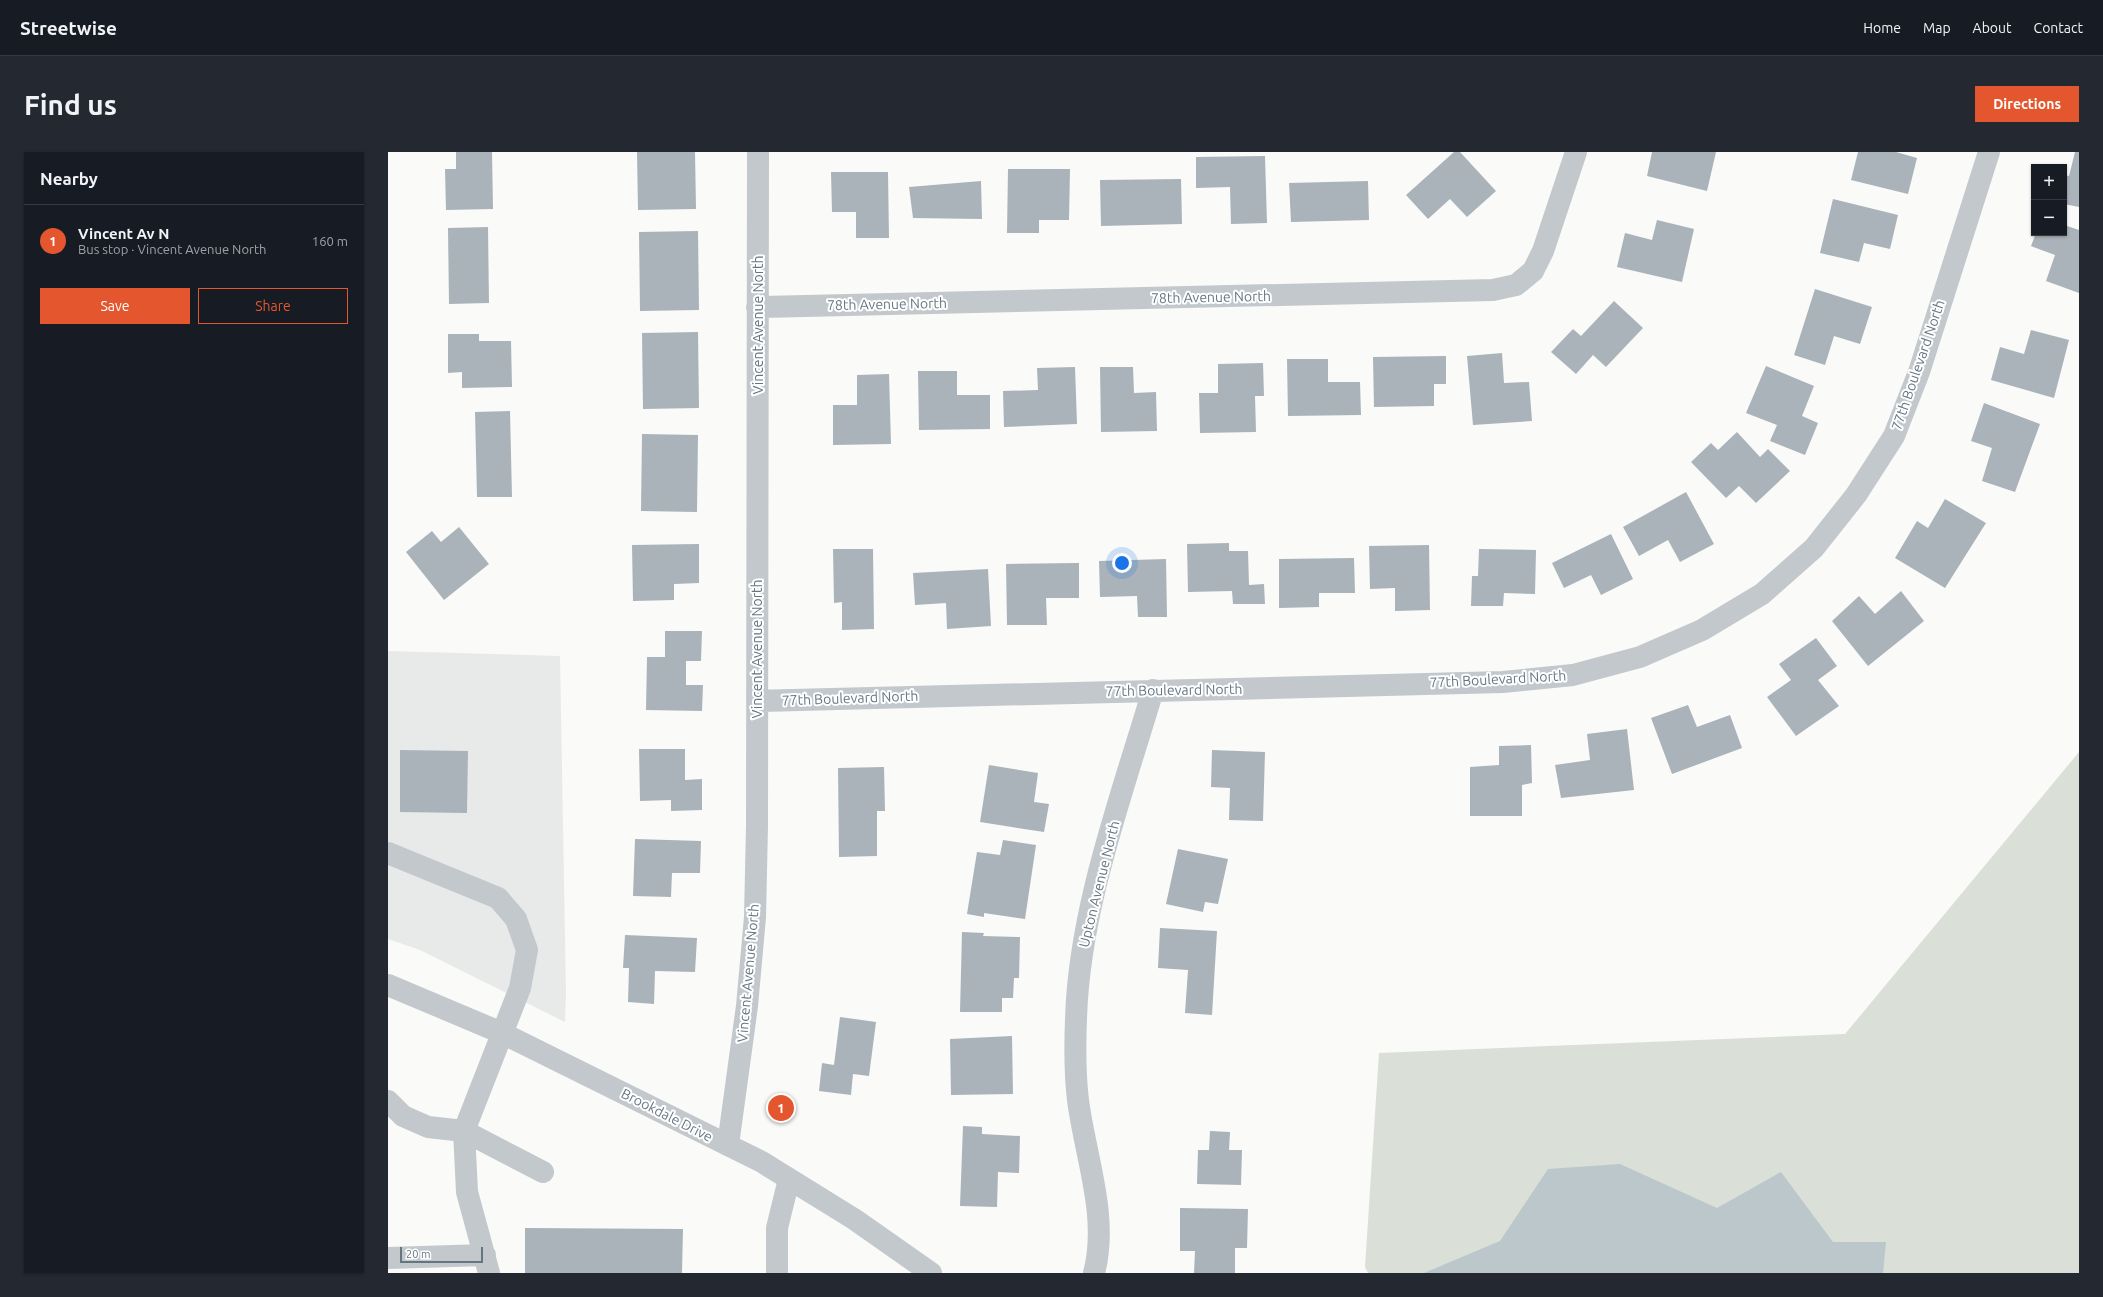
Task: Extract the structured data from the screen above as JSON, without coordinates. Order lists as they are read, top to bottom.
{
  "streets": {
    "street": [
      "78th Avenue North",
      "Vincent Avenue North",
      "77th Boulevard North",
      "Upton Avenue North",
      "Brookdale Drive"
    ]
  },
  "crossings": [
    ["78th Avenue North", "Vincent Avenue North"],
    ["Vincent Avenue North", "77th Boulevard North"],
    ["Vincent Avenue North", "Brookdale Drive"],
    ["77th Boulevard North", "Upton Avenue North"]
  ],
  "scale_bar": "20 m",
  "page": {
    "header": "Streetwise",
    "nav": [
      "Home",
      "Map",
      "About",
      "Contact"
    ],
    "buttons": [
      "Directions",
      ["Save", "Share"]
    ],
    "title": "Find us",
    "heading": "Nearby",
    "map_buttons": ["+", "−"],
    "list": [
      {
        "mark": "1",
        "name": "Vincent Av N",
        "note": "Bus stop · Vincent Avenue North",
        "value": "160 m"
      }
    ],
    "pins": "1",
    "scale": "20 m"
  }
}
